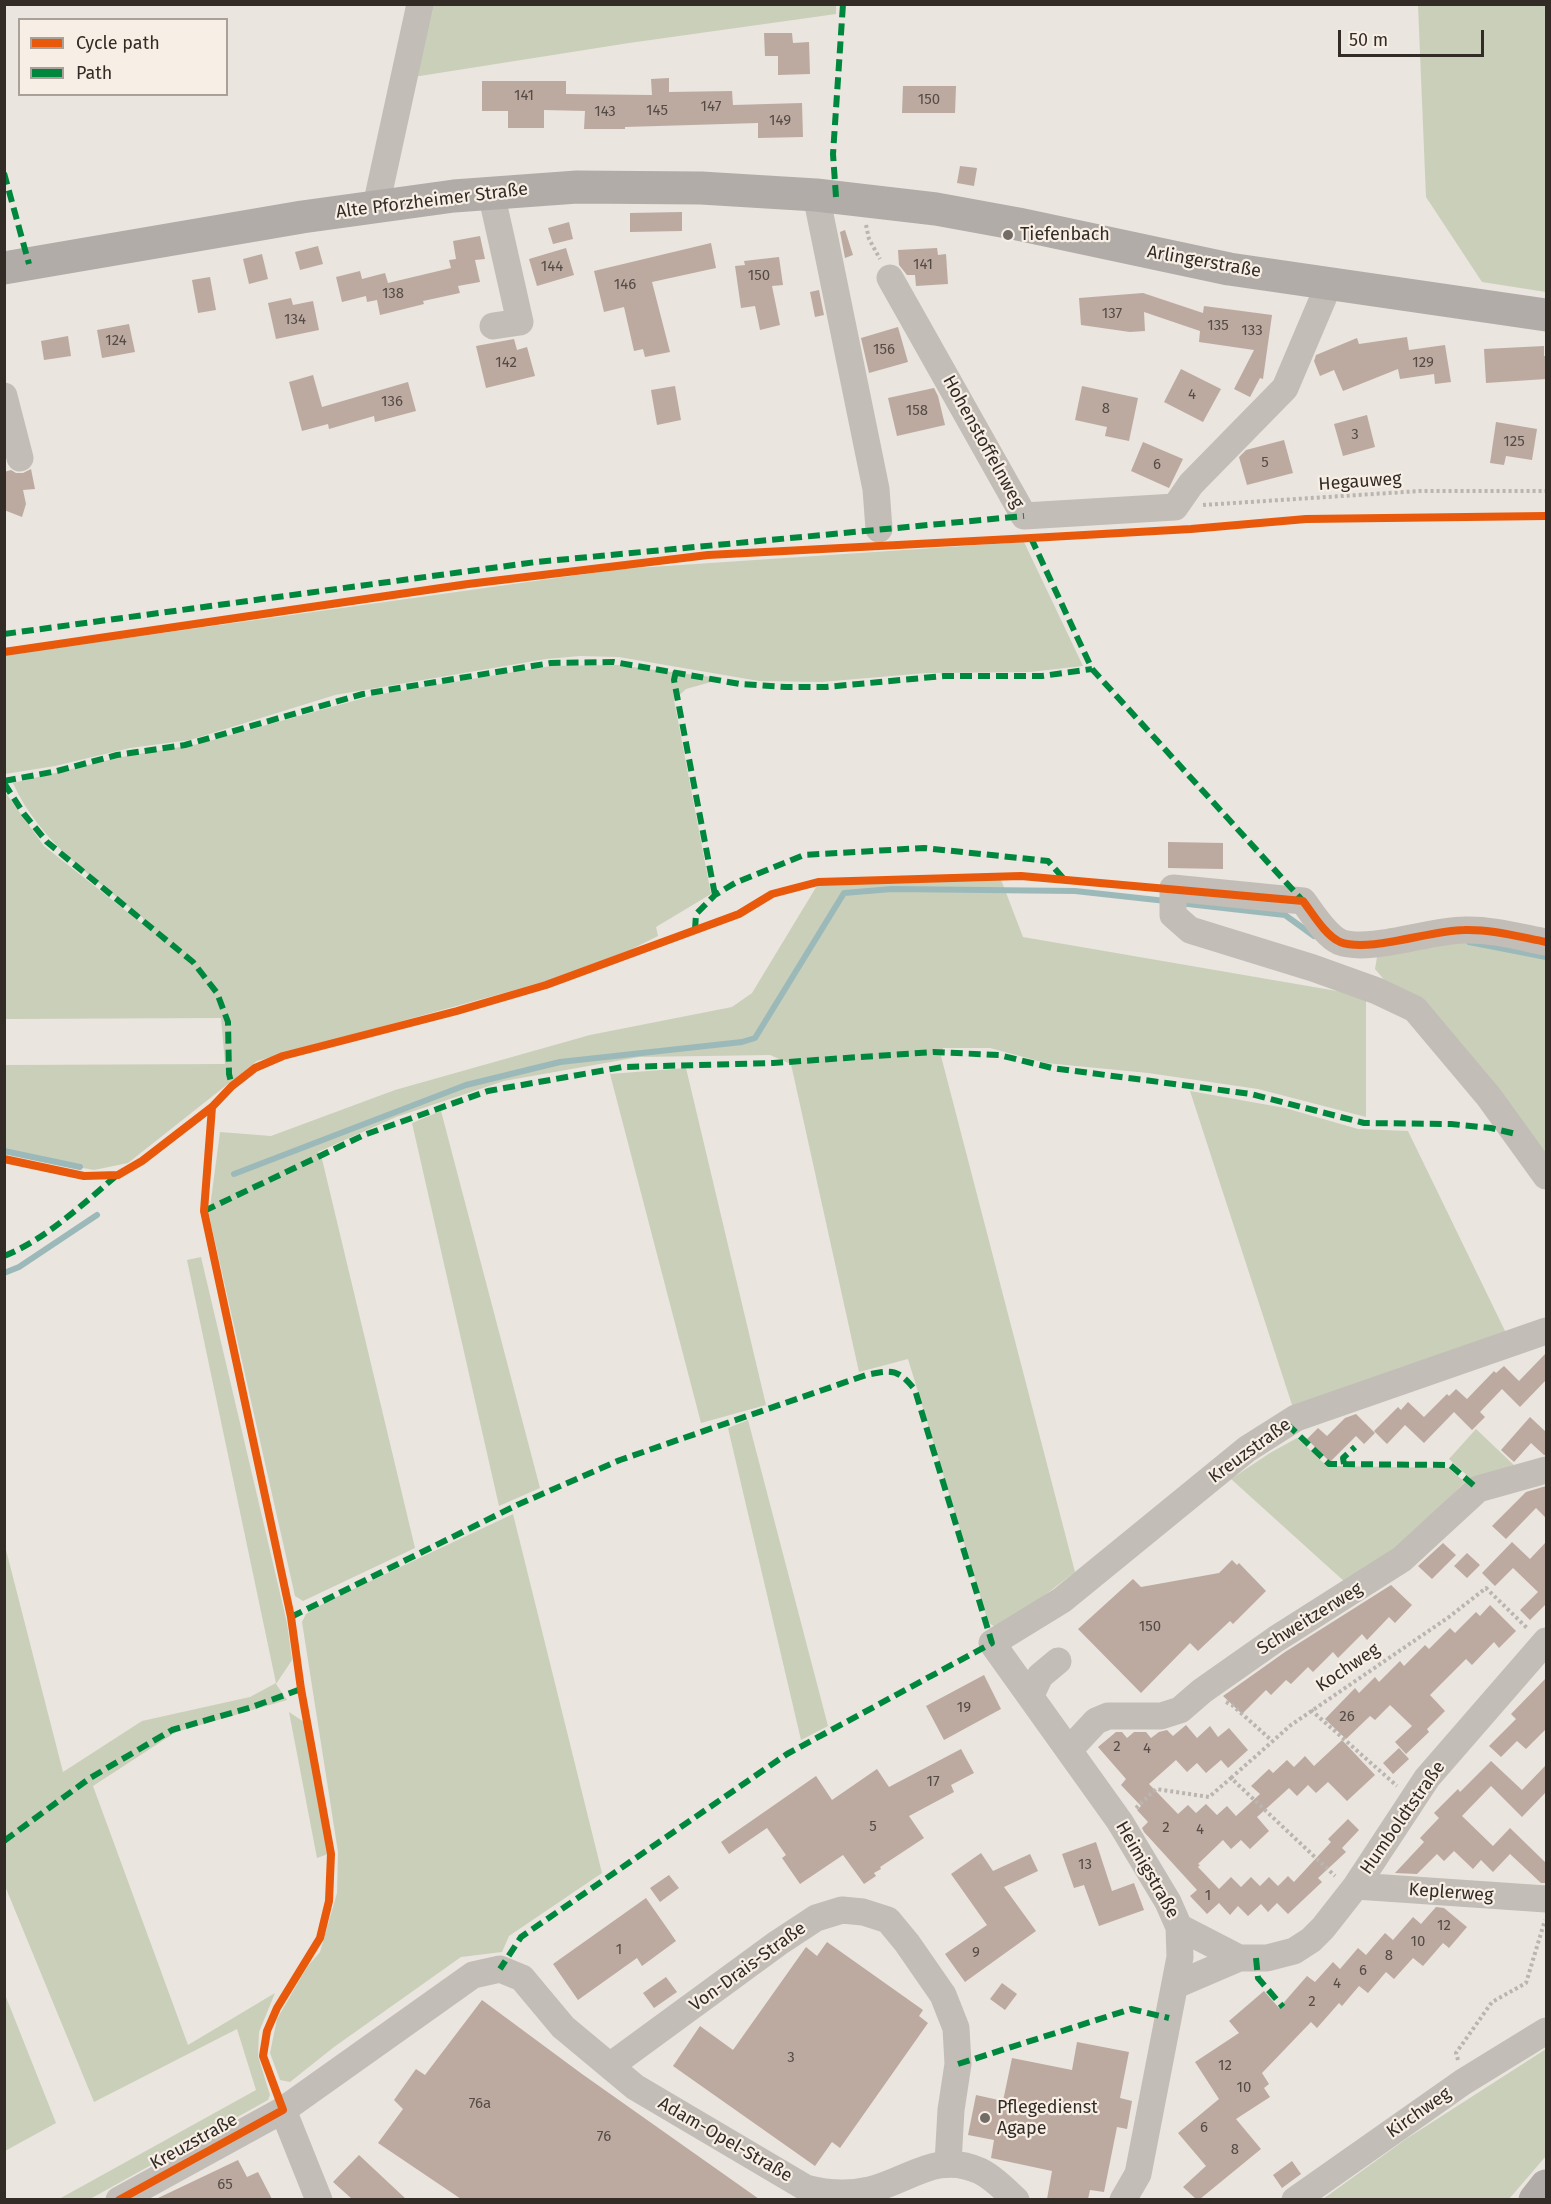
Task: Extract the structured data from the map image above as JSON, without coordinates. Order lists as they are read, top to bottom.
{
  "streets": {
    "main road": ["Alte Pforzheimer Straße", "Arlingerstraße"],
    "street": [
      "Hohenstoffelnweg",
      "Kreuzstraße",
      "Schweitzerweg",
      "Humboldtstraße",
      "Heimigstraße",
      "Keplerweg",
      "Von-Drais-Straße",
      "Kirchweg",
      "Adam-Opel-Straße"
    ],
    "path": ["Hegauweg", "Kochweg"]
  },
  "crossings": [
    ["Alte Pforzheimer Straße", "Arlingerstraße"],
    ["Hohenstoffelnweg", "Hegauweg"],
    ["Kreuzstraße", "Heimigstraße"],
    ["Kreuzstraße", "Adam-Opel-Straße"],
    ["Schweitzerweg", "Heimigstraße"],
    ["Kochweg", "Humboldtstraße"],
    ["Kochweg", "Heimigstraße"],
    ["Humboldtstraße", "Heimigstraße"],
    ["Humboldtstraße", "Keplerweg"],
    ["Von-Drais-Straße", "Adam-Opel-Straße"]
  ],
  "places": ["Tiefenbach", "Pflegedienst Agape"],
  "house_numbers": [
    "141",
    "150",
    "147",
    "145",
    "143",
    "149",
    "141",
    "144",
    "150",
    "146",
    "138",
    "137",
    "134",
    "135",
    "133",
    "124",
    "156",
    "142",
    "129",
    "4",
    "136",
    "8",
    "158",
    "3",
    "125",
    "5",
    "6",
    "150",
    "19",
    "26",
    "2",
    "4",
    "17",
    "5",
    "2",
    "4",
    "13",
    "1",
    "12",
    "10",
    "1",
    "9",
    "8",
    "6",
    "4",
    "2",
    "3",
    "12",
    "10",
    "76a",
    "6",
    "76",
    "8",
    "65"
  ],
  "legend": ["Cycle path", "Path"],
  "scale_bar": "50 m"
}
